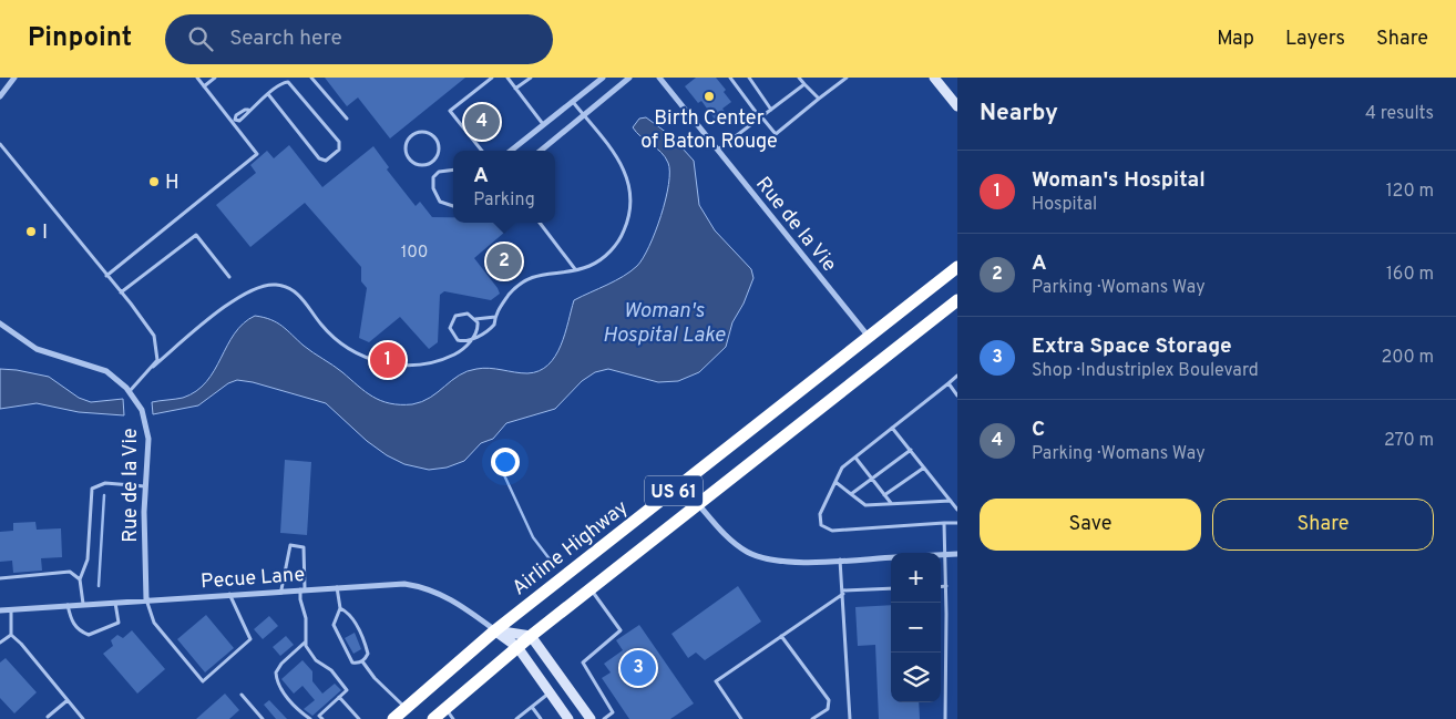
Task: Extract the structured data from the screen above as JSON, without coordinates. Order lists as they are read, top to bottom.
{
  "streets": {
    "highway": ["US 61", "Airline Highway"],
    "street": ["Rue de la Vie", "Pecue Lane"]
  },
  "crossings": [
    ["Rue de la Vie", "Airline Highway"],
    ["Rue de la Vie", "Pecue Lane"],
    ["Airline Highway", "Pecue Lane"]
  ],
  "water": ["Woman's Hospital Lake"],
  "places": ["Birth Center of Baton Rouge", "H", "I"],
  "house_numbers": ["100"],
  "page": {
    "header": "Pinpoint",
    "search": "Search here",
    "nav": ["Map", "Layers", "Share"],
    "heading": ["Nearby", "4 results"],
    "pins": [
      "4",
      "2",
      "1",
      "3"
    ],
    "list": [
      {
        "mark": "1",
        "name": "Woman's Hospital",
        "note": "Hospital",
        "value": "120 m"
      },
      {
        "mark": "2",
        "name": "A",
        "note": "Parking · Womans Way",
        "value": "160 m"
      },
      {
        "mark": "3",
        "name": "Extra Space Storage",
        "note": "Shop · Industriplex Boulevard",
        "value": "200 m"
      },
      {
        "mark": "4",
        "name": "C",
        "note": "Parking · Womans Way",
        "value": "270 m"
      }
    ],
    "popup": ["A", "Parking"],
    "buttons": ["Save", "Share"],
    "map_buttons": ["+", "−"]
  }
}
